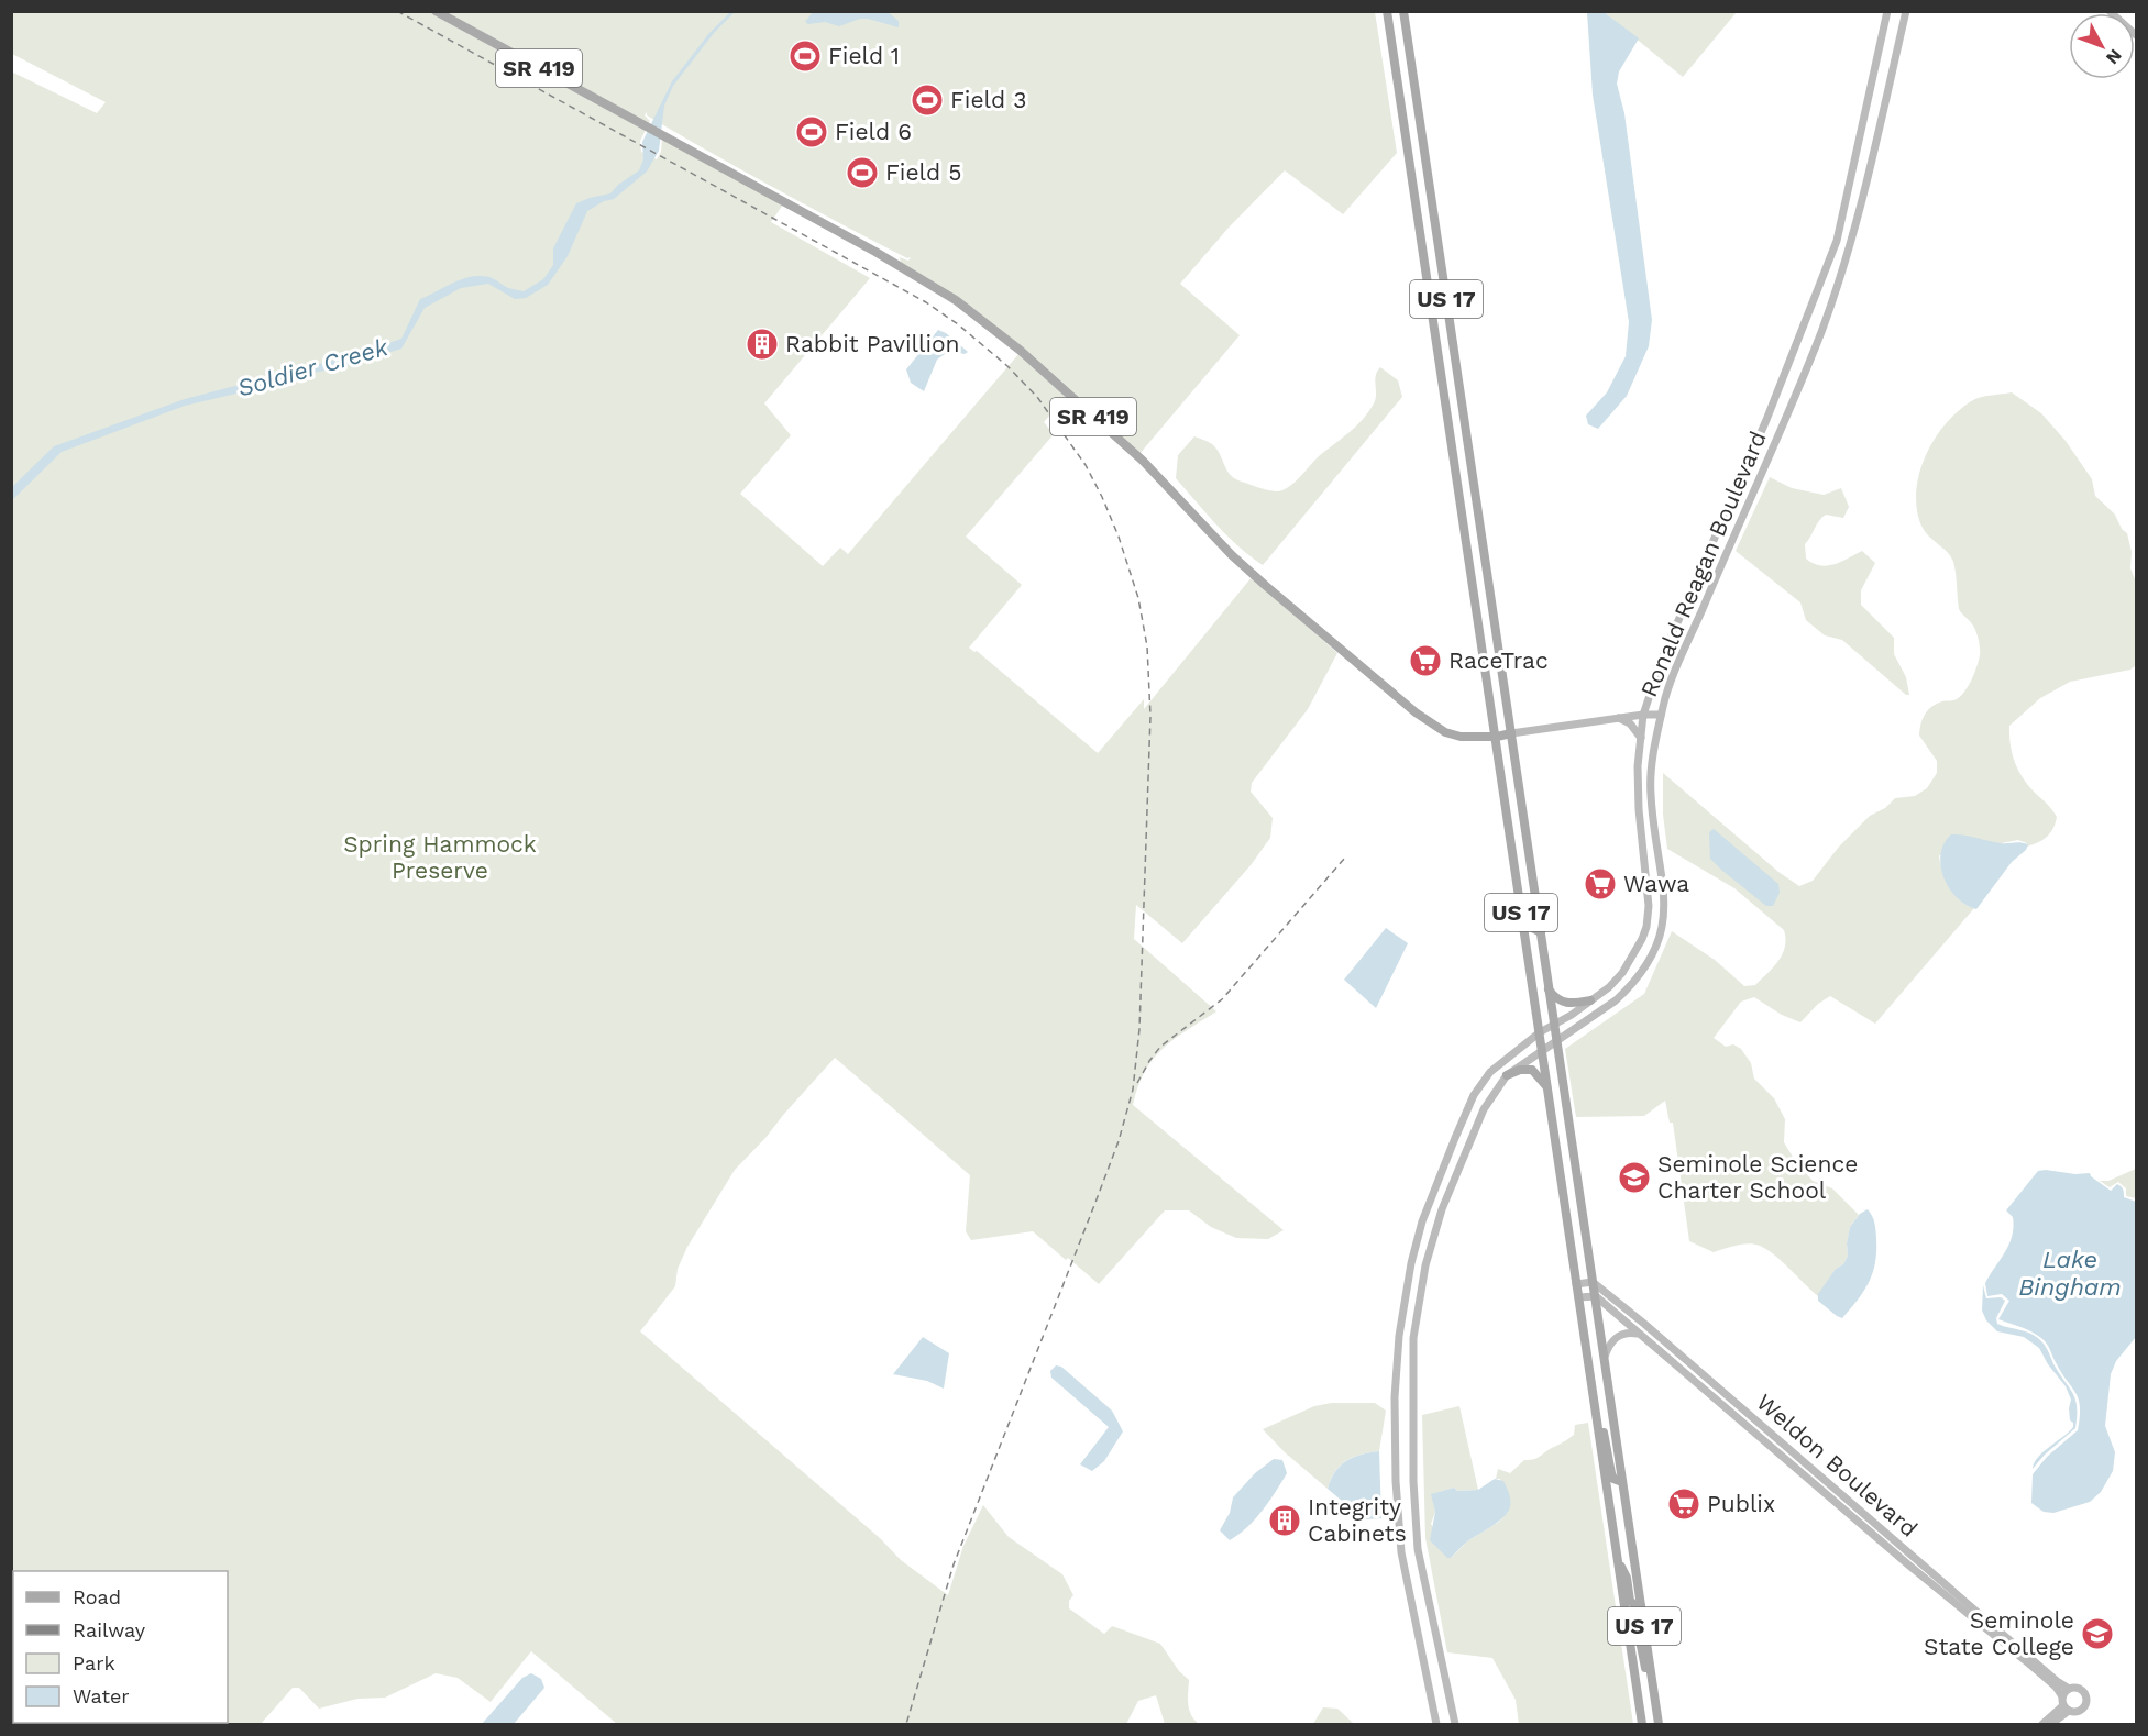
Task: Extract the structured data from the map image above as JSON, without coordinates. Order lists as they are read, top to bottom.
{
  "streets": {
    "main road": [
      "SR 419",
      "US 17",
      "Ronald Reagan Boulevard",
      "Weldon Boulevard"
    ]
  },
  "crossings": [
    ["SR 419", "US 17"],
    ["US 17", "Ronald Reagan Boulevard"],
    ["US 17", "Weldon Boulevard"]
  ],
  "water": ["Soldier Creek", "Lake Bingham"],
  "parks": ["Spring Hammock Preserve"],
  "places": {
    "sports": [
      "Field 1",
      "Field 3",
      "Field 6",
      "Field 5"
    ],
    "building": ["Rabbit Pavillion", "Integrity Cabinets"],
    "supermarket": ["RaceTrac", "Wawa", "Publix"],
    "school or university": ["Seminole Science Charter School", "Seminole State College"]
  },
  "legend": [
    "Road",
    "Railway",
    "Park",
    "Water"
  ],
  "north": "bottom right"
}
